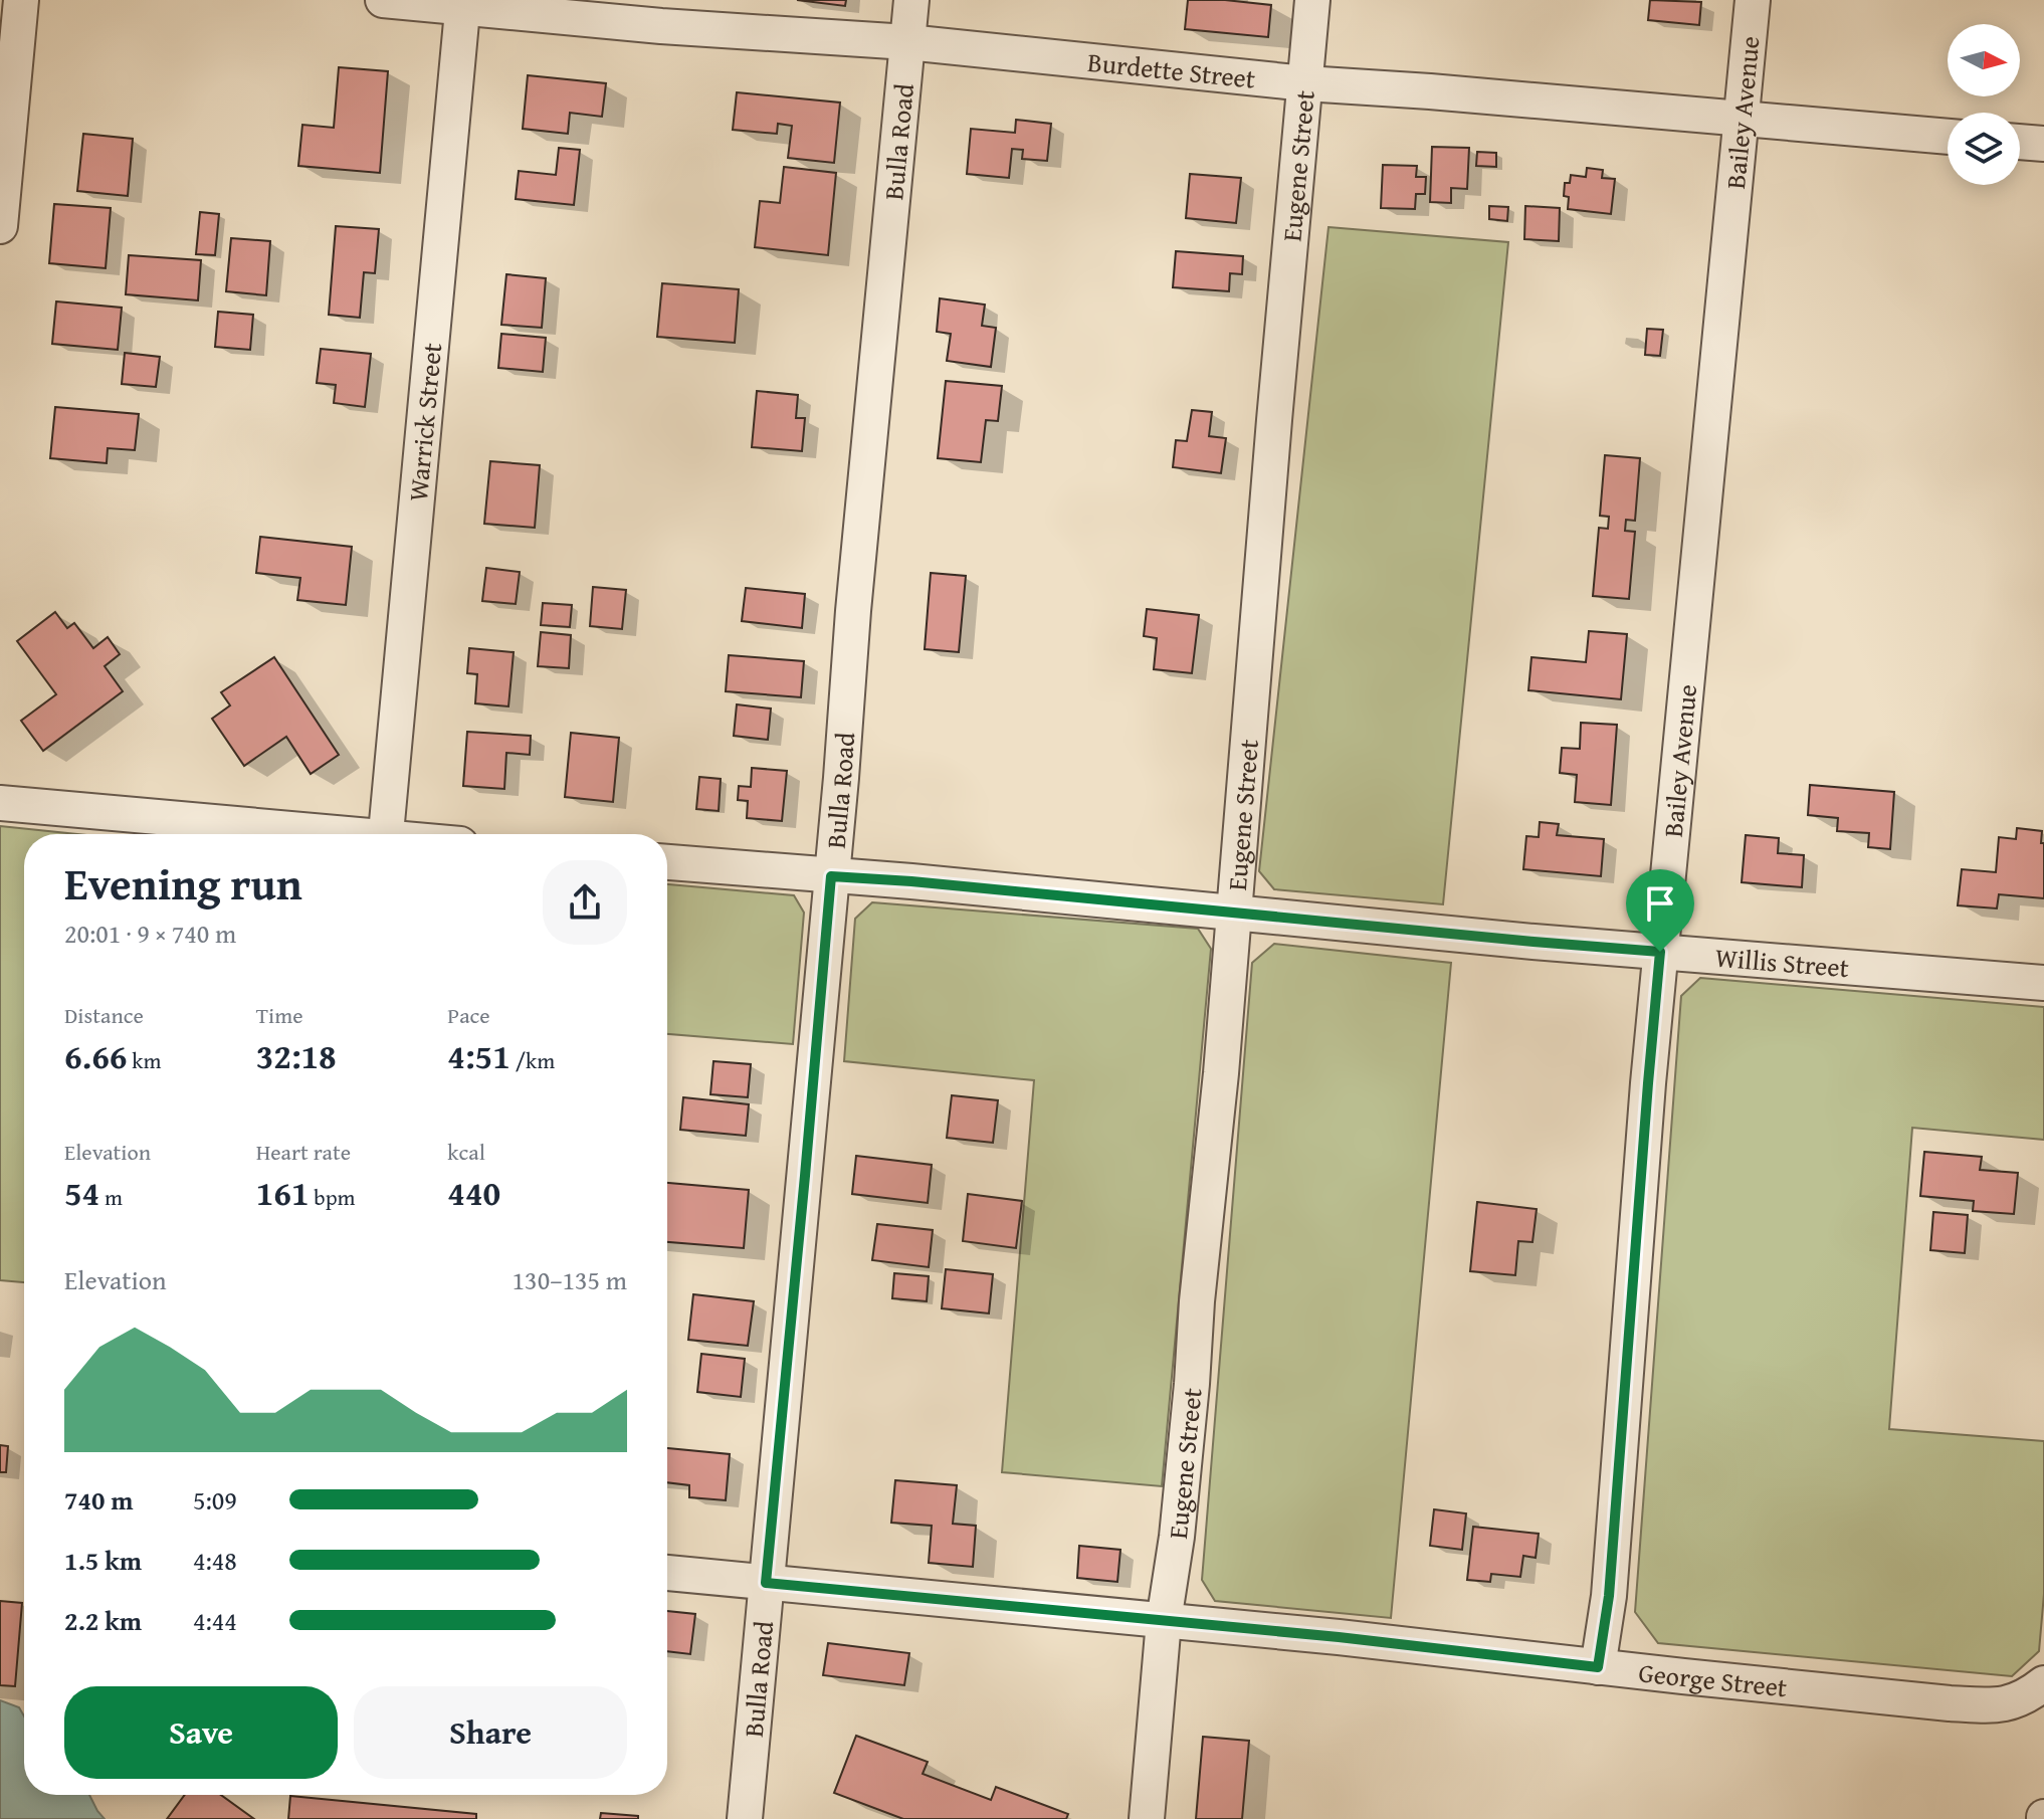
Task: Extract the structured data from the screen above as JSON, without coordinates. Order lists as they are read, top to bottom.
{
  "streets": {
    "street": [
      "Burdette Street",
      "Bailey Avenue",
      "Bulla Road",
      "Eugene Street",
      "Warrick Street",
      "Willis Street",
      "George Street"
    ]
  },
  "crossings": [
    ["Burdette Street", "Bailey Avenue"],
    ["Burdette Street", "Bulla Road"],
    ["Burdette Street", "Eugene Street"],
    ["Burdette Street", "Warrick Street"],
    ["Bailey Avenue", "Willis Street"],
    ["Bailey Avenue", "George Street"],
    ["Bulla Road", "Willis Street"],
    ["Bulla Road", "George Street"],
    ["Eugene Street", "Willis Street"],
    ["Eugene Street", "George Street"]
  ],
  "north": "right",
  "page": {
    "heading": ["Evening run", "20:01 · 9 × 740 m"],
    "stats": [
      ["Distance", "6.66 km"],
      ["Time", "32:18"],
      ["Pace", "4:51 /km"],
      ["Elevation", "54 m"],
      ["Heart rate", "161 bpm"],
      ["kcal", "440"]
    ],
    "chart": ["Elevation", "130–135 m"],
    "list": [
      {
        "name": "740 m",
        "note": "5:09"
      },
      {
        "name": "1.5 km",
        "note": "4:48"
      },
      {
        "name": "2.2 km",
        "note": "4:44"
      }
    ],
    "buttons": ["Save", "Share"]
  }
}
